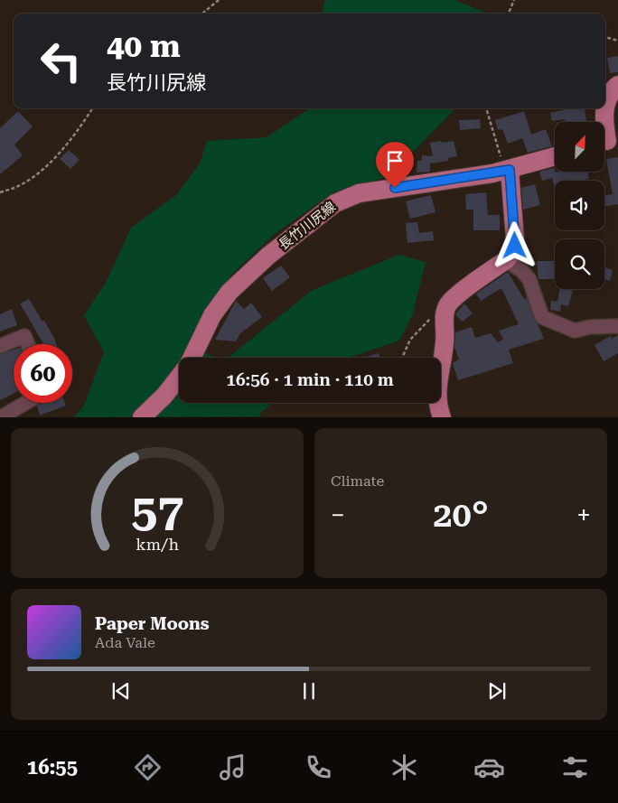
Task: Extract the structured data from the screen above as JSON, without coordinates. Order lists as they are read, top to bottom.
{
  "streets": {
    "main road": ["長竹川尻線"]
  },
  "north": "top right",
  "page": {
    "turn": ["40 m", "長竹川尻線"],
    "limit": "60",
    "trip": "16:56 · 1 min · 110 m",
    "tile": "Climate",
    "heat": ["−", "20°", "+"],
    "song": ["Paper Moons", "Ada Vale"],
    "tabs": "16:55",
    "gauge": ["57", "km/h"]
  }
}
